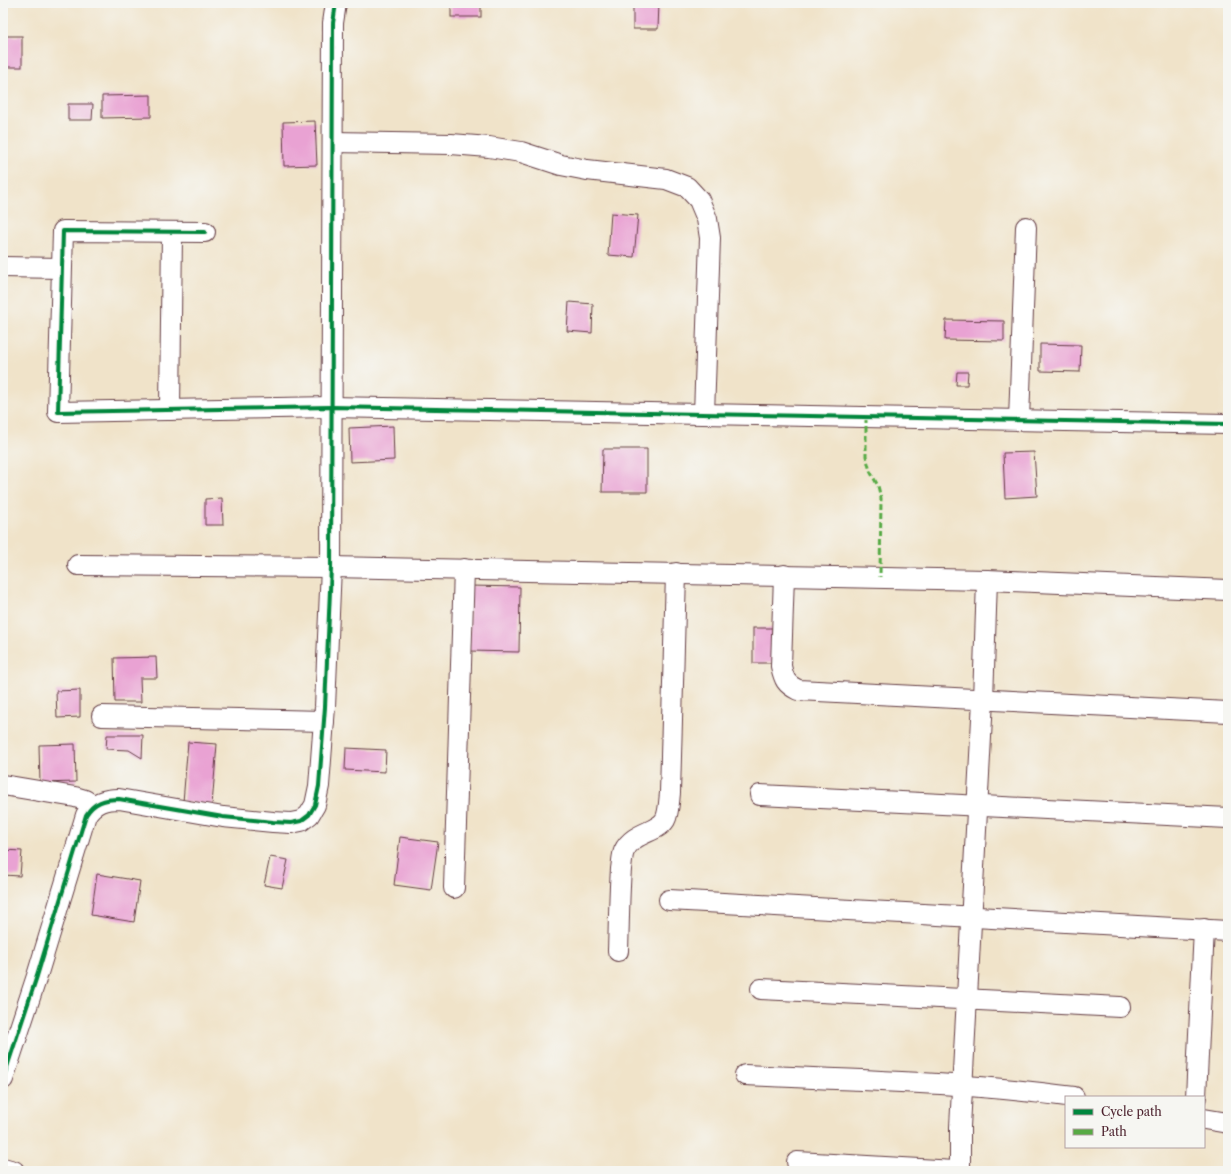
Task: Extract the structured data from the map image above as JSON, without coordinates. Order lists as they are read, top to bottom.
{
  "legend": ["Cycle path", "Path"]
}
